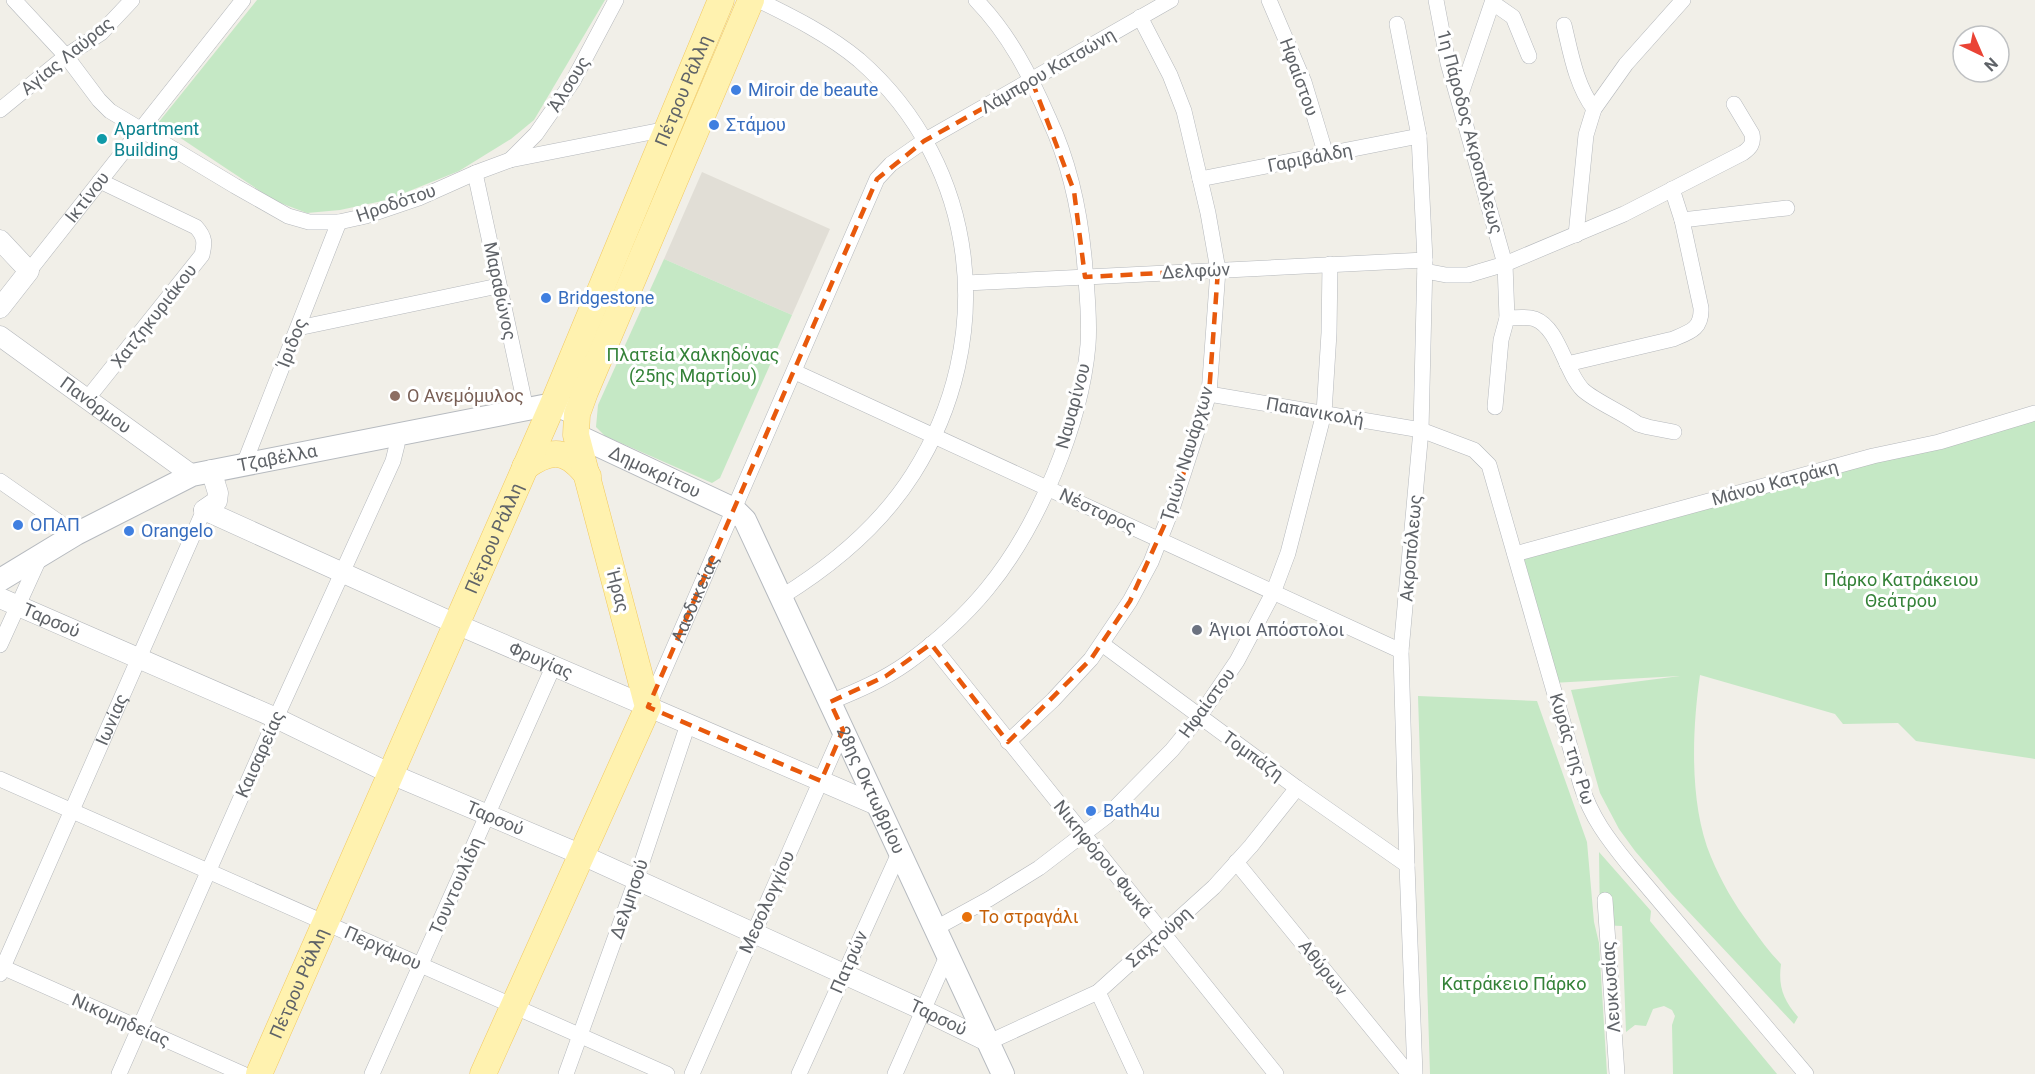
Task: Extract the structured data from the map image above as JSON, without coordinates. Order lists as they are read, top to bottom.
{
  "streets": {
    "main road": [
      "Πέτρου Ράλλη",
      "Τζαβέλλα",
      "Δημοκρίτου",
      "Ήρας",
      "Λαοδικείας",
      "28ης Οκτωβρίου"
    ],
    "street": [
      "Αγίας Λαύρας",
      "Λάμπρου Κατσώνη",
      "Ηφαίστου",
      "Άλσους",
      "1η Πάροδος Ακροπόλεως",
      "Γαριβάλδη",
      "Ικτίνου",
      "Ηροδότου",
      "Δελφών",
      "Μαραθώνος",
      "Χατζηκυριάκου",
      "Ίριδος",
      "Πανόρμου",
      "Ναυαρίνου",
      "Παπανικολή",
      "Τριών Ναυάρχων",
      "Μάνου Κατράκη",
      "Νέστορος",
      "Ακροπόλεως",
      "Ταρσού",
      "Φρυγίας",
      "Ιωνίας",
      "Κυράς της Ρω",
      "Καισαρείας",
      "Τομπάζη",
      "Νικηφόρου Φωκά",
      "Τουντουλίδη",
      "Δελμησού",
      "Μεσολογγίου",
      "Σαχτούρη",
      "Περγάμου",
      "Πατρών",
      "Αθύρων",
      "Λευκωσίας",
      "Νικομηδείας"
    ]
  },
  "crossings": [
    ["Αγίας Λαύρας", "Ηροδότου"],
    ["Λάμπρου Κατσώνη", "Ναυαρίνου"],
    ["Λάμπρου Κατσώνη", "Τριών Ναυάρχων"],
    ["Λάμπρου Κατσώνη", "Λαοδικείας"],
    ["Ηφαίστου", "Γαριβάλδη"],
    ["Ηφαίστου", "Δελφών"],
    ["Ηφαίστου", "Παπανικολή"],
    ["Ηφαίστου", "Νέστορος"],
    ["Ηφαίστου", "Τομπάζη"],
    ["Ηφαίστου", "28ης Οκτωβρίου"],
    ["Ηφαίστου", "Νικηφόρου Φωκά"],
    ["Άλσους", "Ηροδότου"],
    ["Πέτρου Ράλλη", "Ηροδότου"],
    ["Πέτρου Ράλλη", "Τζαβέλλα"],
    ["Πέτρου Ράλλη", "Δημοκρίτου"],
    ["Πέτρου Ράλλη", "Ταρσού"],
    ["Πέτρου Ράλλη", "Φρυγίας"],
    ["Πέτρου Ράλλη", "Περγάμου"],
    ["1η Πάροδος Ακροπόλεως", "Δελφών"],
    ["Γαριβάλδη", "Τριών Ναυάρχων"],
    ["Γαριβάλδη", "Ακροπόλεως"],
    ["Ικτίνου", "Ηροδότου"],
    ["Ικτίνου", "Χατζηκυριάκου"],
    ["Ηροδότου", "Μαραθώνος"],
    ["Ηροδότου", "Ίριδος"],
    ["Δελφών", "Ναυαρίνου"],
    ["Δελφών", "Τριών Ναυάρχων"],
    ["Δελφών", "Ακροπόλεως"],
    ["Μαραθώνος", "Τζαβέλλα"],
    ["Χατζηκυριάκου", "Πανόρμου"],
    ["Ίριδος", "Τζαβέλλα"],
    ["Πανόρμου", "Τζαβέλλα"],
    ["Πανόρμου", "Ιωνίας"],
    ["Ναυαρίνου", "Νέστορος"],
    ["Ναυαρίνου", "28ης Οκτωβρίου"],
    ["Ναυαρίνου", "Νικηφόρου Φωκά"],
    ["Παπανικολή", "Τριών Ναυάρχων"],
    ["Παπανικολή", "Ακροπόλεως"],
    ["Παπανικολή", "Κυράς της Ρω"],
    ["Τριών Ναυάρχων", "Νέστορος"],
    ["Τριών Ναυάρχων", "Τομπάζη"],
    ["Τριών Ναυάρχων", "Νικηφόρου Φωκά"],
    ["Τζαβέλλα", "Ιωνίας"],
    ["Τζαβέλλα", "Καισαρείας"],
    ["Δημοκρίτου", "Λαοδικείας"],
    ["Δημοκρίτου", "28ης Οκτωβρίου"],
    ["Μάνου Κατράκη", "Κυράς της Ρω"],
    ["Νέστορος", "Ακροπόλεως"],
    ["Νέστορος", "Λαοδικείας"],
    ["Ακροπόλεως", "Τομπάζη"],
    ["Ήρας", "Λαοδικείας"],
    ["Ήρας", "Φρυγίας"],
    ["Λαοδικείας", "Ταρσού"],
    ["Λαοδικείας", "Φρυγίας"],
    ["Λαοδικείας", "28ης Οκτωβρίου"],
    ["Λαοδικείας", "Περγάμου"],
    ["Ταρσού", "Ιωνίας"],
    ["Ταρσού", "Καισαρείας"],
    ["Ταρσού", "28ης Οκτωβρίου"],
    ["Ταρσού", "Τουντουλίδη"],
    ["Ταρσού", "Δελμησού"],
    ["Ταρσού", "Μεσολογγίου"],
    ["Ταρσού", "Σαχτούρη"],
    ["Ταρσού", "Πατρών"],
    ["Φρυγίας", "Ιωνίας"],
    ["Φρυγίας", "Καισαρείας"],
    ["Φρυγίας", "28ης Οκτωβρίου"],
    ["Φρυγίας", "Τουντουλίδη"],
    ["Φρυγίας", "Δελμησού"],
    ["Φρυγίας", "Μεσολογγίου"],
    ["Ιωνίας", "Περγάμου"],
    ["Ιωνίας", "Νικομηδείας"],
    ["Καισαρείας", "Περγάμου"],
    ["Καισαρείας", "Νικομηδείας"],
    ["Τομπάζη", "Σαχτούρη"],
    ["28ης Οκτωβρίου", "Μεσολογγίου"],
    ["28ης Οκτωβρίου", "Σαχτούρη"],
    ["28ης Οκτωβρίου", "Πατρών"],
    ["Νικηφόρου Φωκά", "Σαχτούρη"],
    ["Τουντουλίδη", "Περγάμου"],
    ["Δελμησού", "Περγάμου"],
    ["Σαχτούρη", "Αθύρων"]
  ],
  "parks": ["Πλατεία Χαλκηδόνας (25ης Μαρτίου)", "Πάρκο Κατράκειου Θεάτρου", "Κατράκειο Πάρκο"],
  "places": [
    "Miroir de beaute",
    "Στάμου",
    "Apartment Building",
    "Bridgestone",
    "Ο Ανεμόμυλος",
    "ΟΠΑΠ",
    "Orangelo",
    "Άγιοι Απόστολοι",
    "Bath4u",
    "Το στραγάλι"
  ],
  "north": "bottom right"
}
